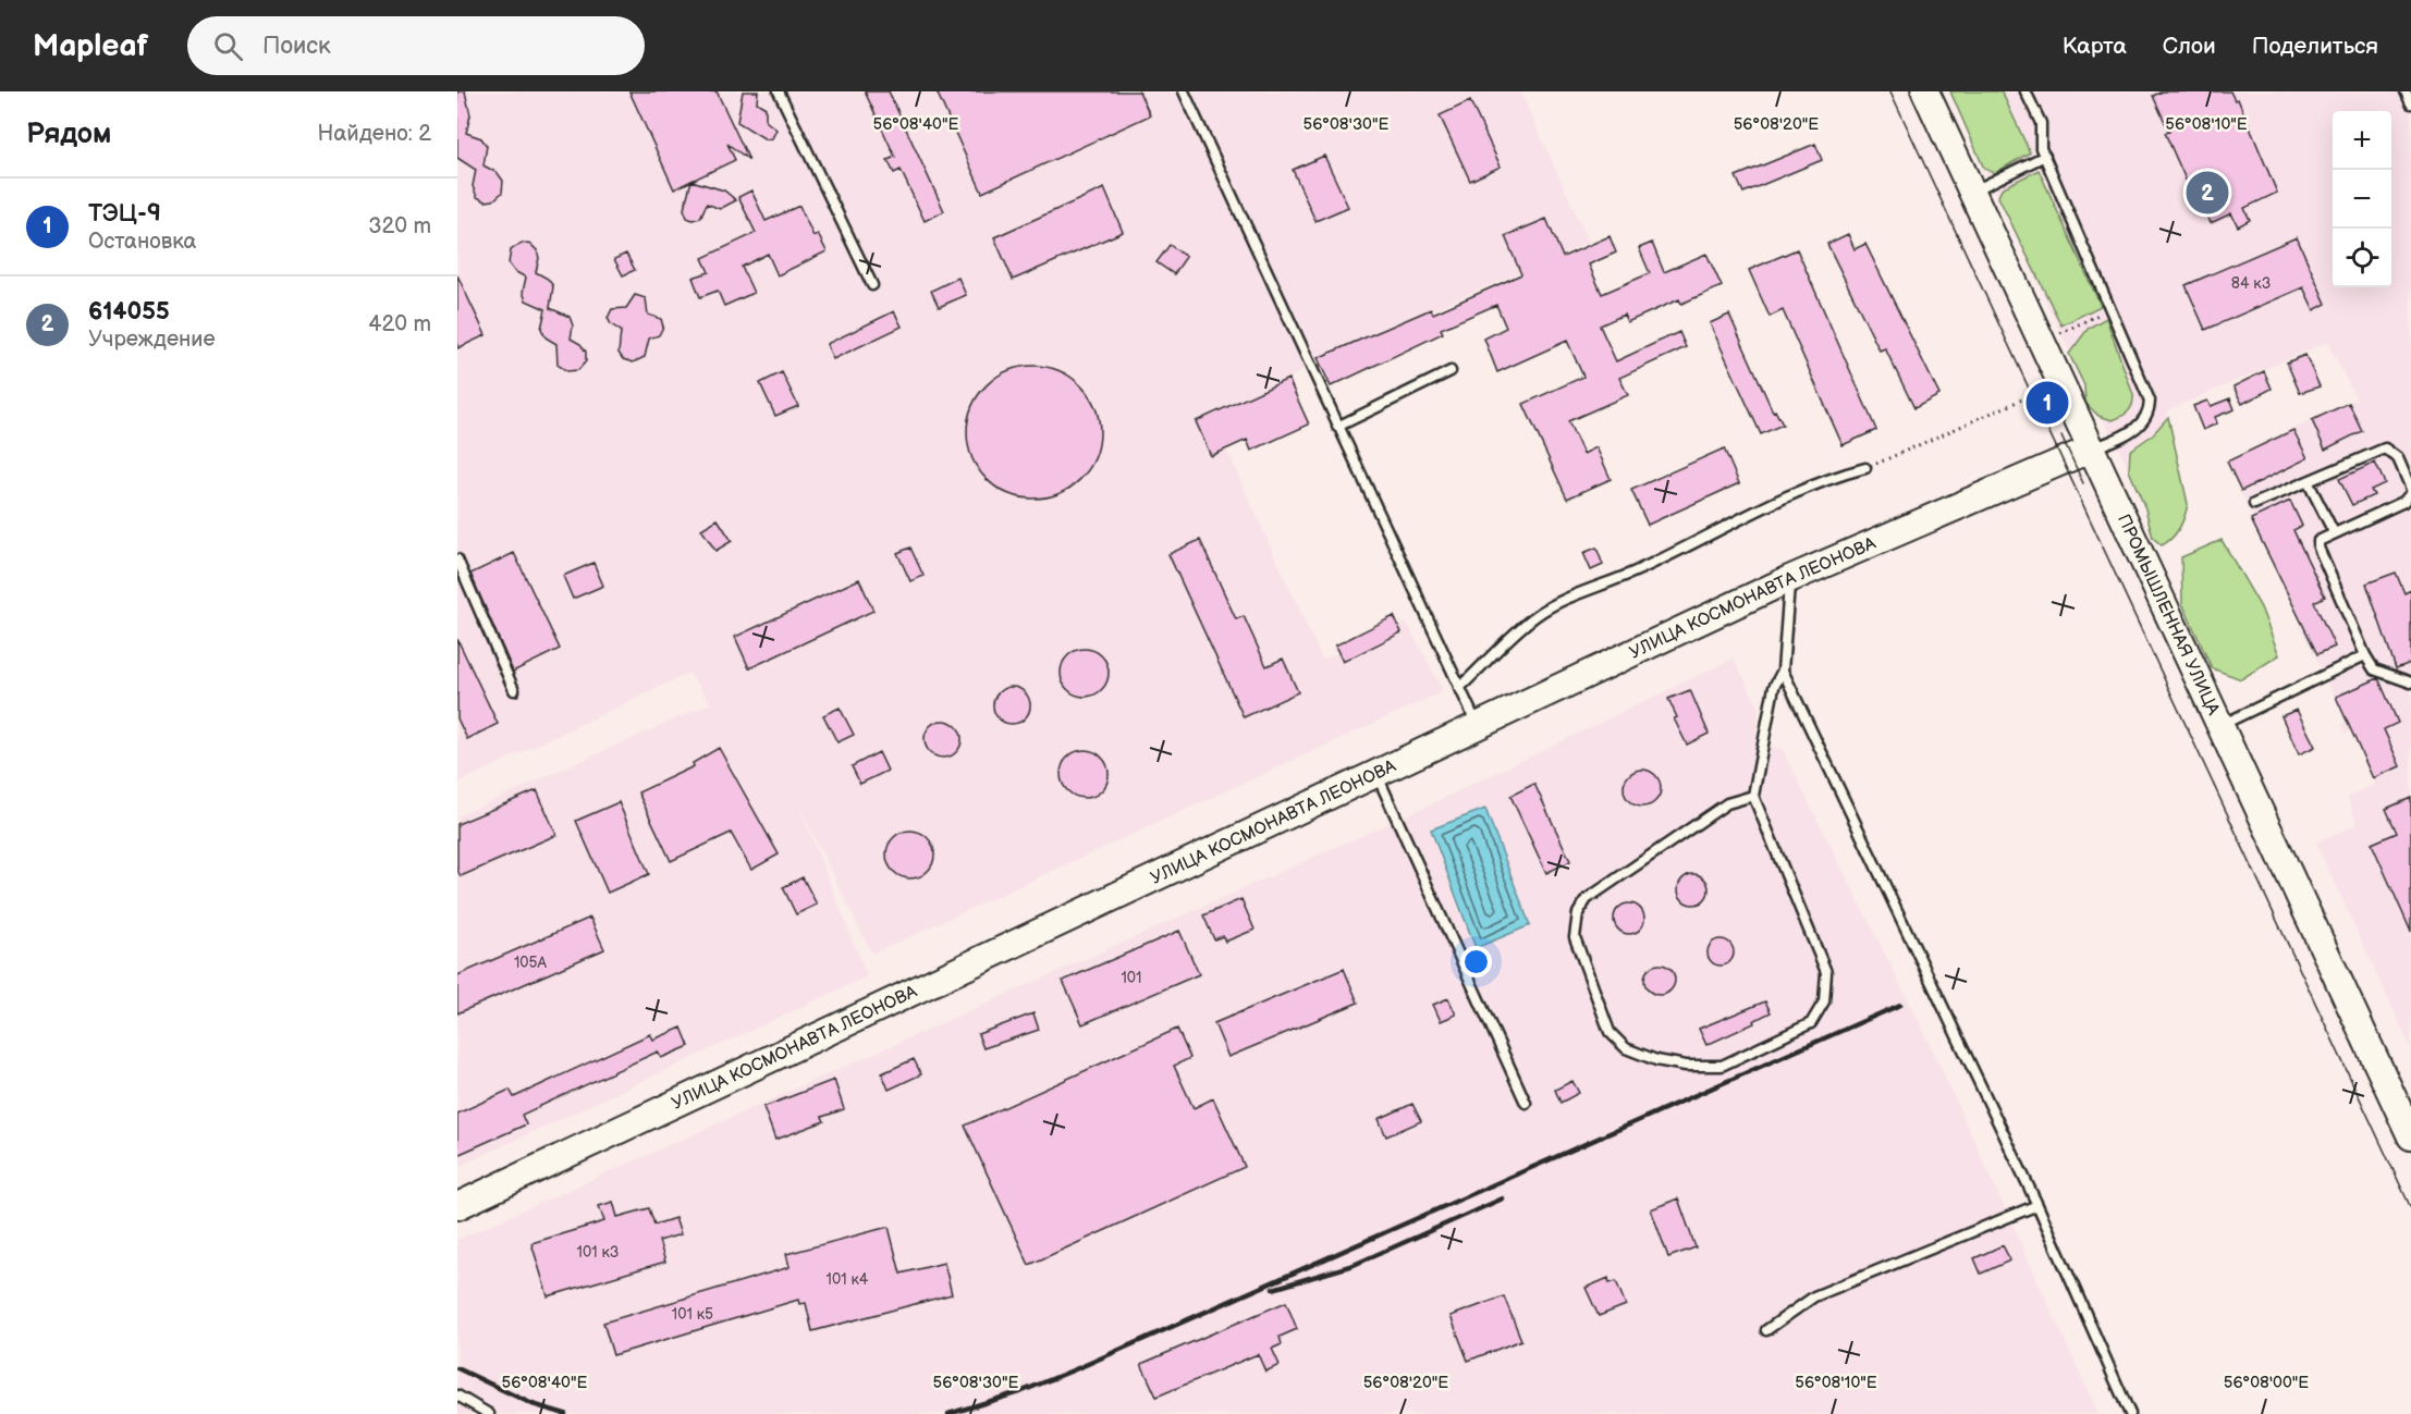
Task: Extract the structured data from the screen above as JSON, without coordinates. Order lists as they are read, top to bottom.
{
  "streets": {
    "street": ["УЛИЦА КОСМОНАВТА ЛЕОНОВА", "ПРОМЫШЛЕННАЯ УЛИЦА"]
  },
  "crossings": [
    ["УЛИЦА КОСМОНАВТА ЛЕОНОВА", "ПРОМЫШЛЕННАЯ УЛИЦА"]
  ],
  "house_numbers": [
    "84 к3",
    "105А",
    "101",
    "101 к3",
    "101 к4",
    "101 к5"
  ],
  "page": {
    "header": "Mapleaf",
    "search": "Поиск",
    "nav": ["Карта", "Слои", "Поделиться"],
    "heading": ["Рядом", "Найдено: 2"],
    "map_buttons": ["+", "−"],
    "pins": ["2", "1"],
    "list": [
      {
        "mark": "1",
        "name": "ТЭЦ-9",
        "note": "Остановка",
        "value": "320 m"
      },
      {
        "mark": "2",
        "name": "614055",
        "note": "Учреждение",
        "value": "420 m"
      }
    ]
  },
  "coordinates": [
    "56°08'40\"E",
    "56°08'30\"E",
    "56°08'20\"E",
    "56°08'10\"E",
    "56°08'00\"E"
  ]
}
